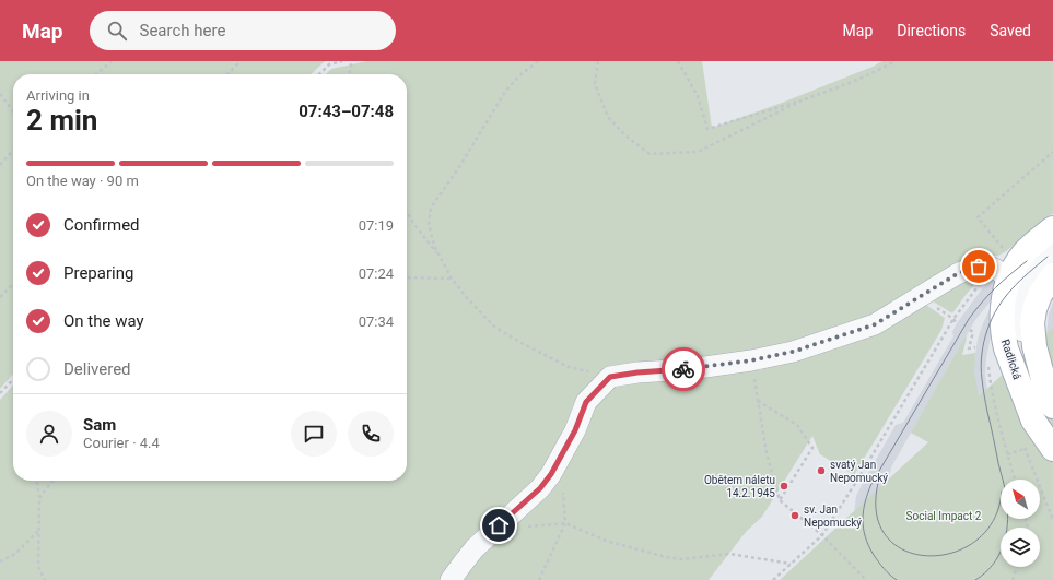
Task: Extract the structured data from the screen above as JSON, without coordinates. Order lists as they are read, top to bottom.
{
  "streets": {
    "main road": ["Radlická"]
  },
  "parks": ["Social Impact 2"],
  "places": ["svatý Jan Nepomucký", "Obětem náletu 14.2.1945", "sv. Jan Nepomucký"],
  "north": "top left",
  "page": {
    "header": "Map",
    "search": "Search here",
    "nav": ["Map", "Directions", "Saved"],
    "heading": ["2 min", "Arriving in", "07:43–07:48"],
    "panel": ["Sam", "Courier · 4.4"],
    "bar": "On the way · 90 m",
    "list": [
      ["Confirmed", "07:19"],
      ["Preparing", "07:24"],
      ["On the way", "07:34"],
      "Delivered"
    ]
  }
}
